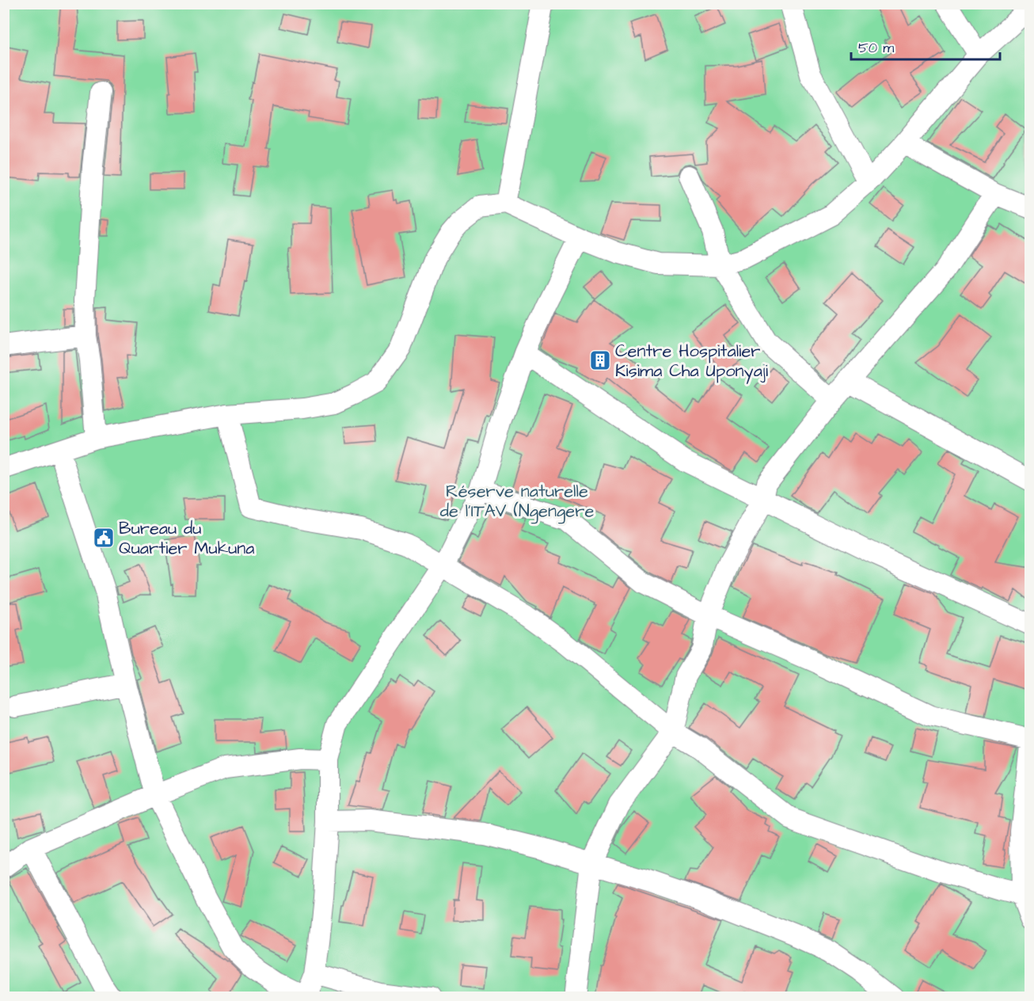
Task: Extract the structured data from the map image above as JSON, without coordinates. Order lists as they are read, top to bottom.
{
  "parks": ["Réserve naturelle de l'ITAV (Ngengere"],
  "places": {
    "building": ["Centre Hospitalier Kisima Cha Uponyaji"],
    "public building": ["Bureau du Quartier Mukuna"]
  },
  "scale_bar": "50 m"
}
